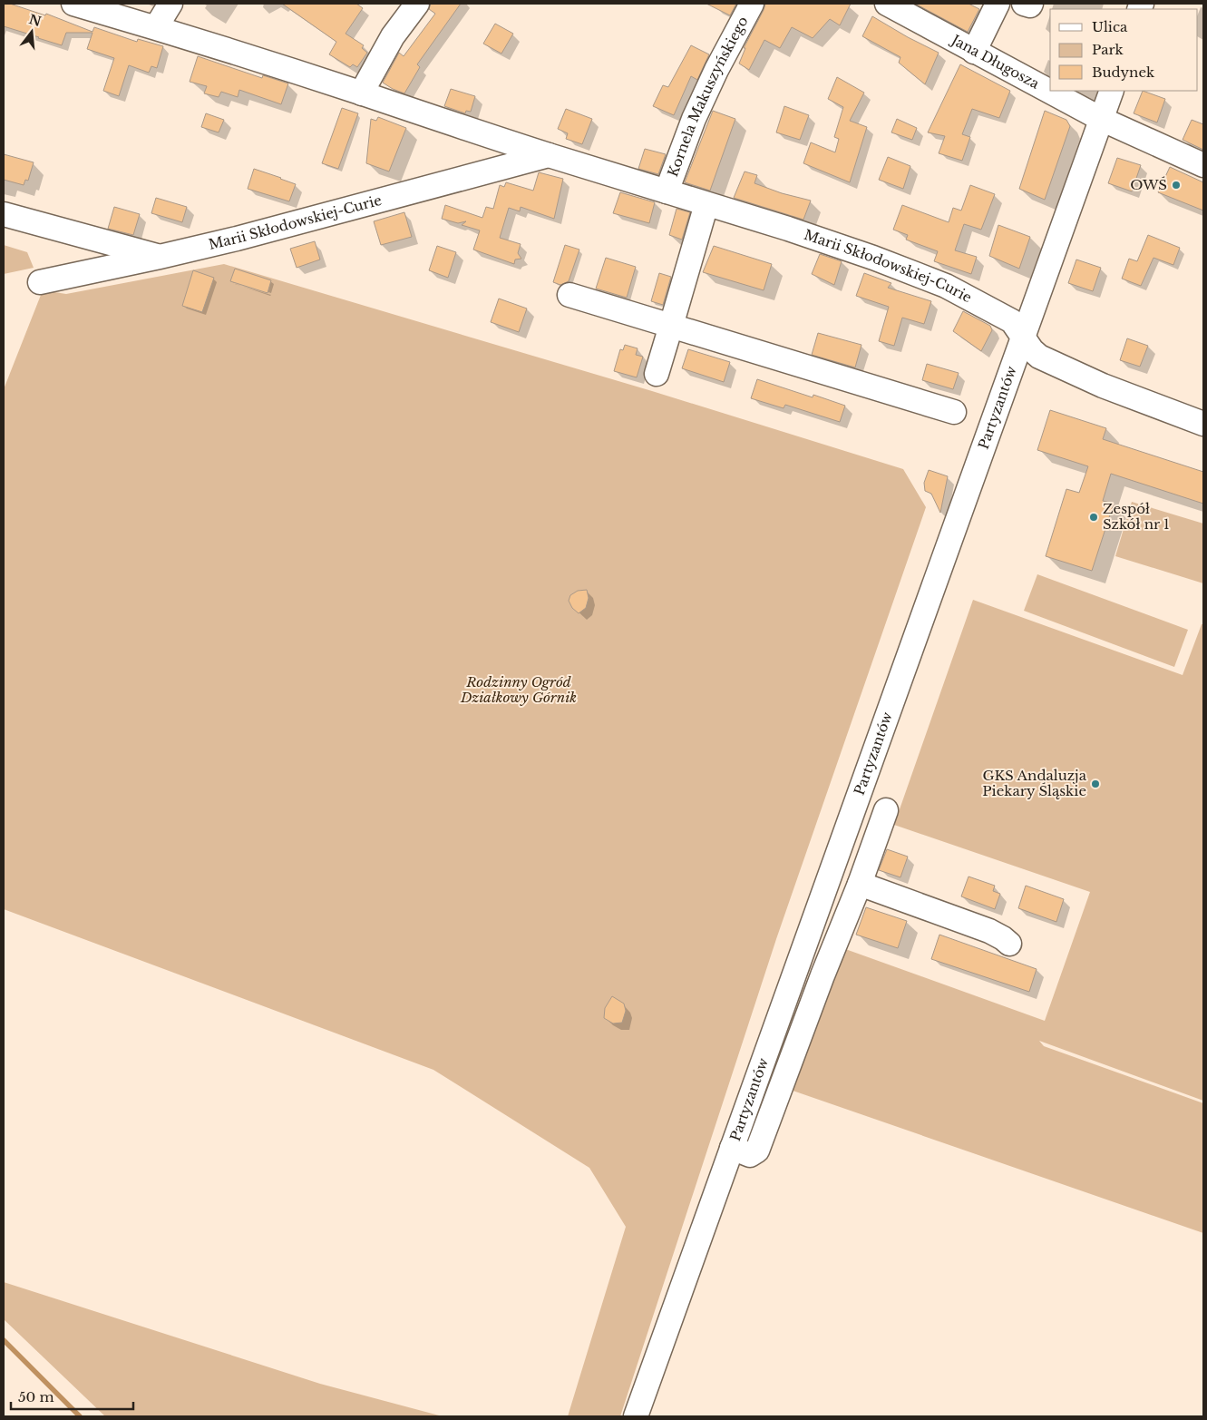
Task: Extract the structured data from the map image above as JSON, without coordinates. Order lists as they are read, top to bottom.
{
  "streets": {
    "street": [
      "Jana Długosza",
      "Kornela Makuszyńskiego",
      "Marii Skłodowskiej-Curie",
      "Partyzantów"
    ]
  },
  "crossings": [
    ["Jana Długosza", "Partyzantów"],
    ["Kornela Makuszyńskiego", "Marii Skłodowskiej-Curie"],
    ["Marii Skłodowskiej-Curie", "Partyzantów"]
  ],
  "parks": ["Rodzinny Ogród Działkowy Górnik"],
  "places": ["OWŚ", "Zespół Szkół nr 1", "GKS Andaluzja Piekary Śląskie"],
  "legend": ["Ulica", "Park", "Budynek"],
  "scale_bar": "50 m",
  "north": "top"
}
